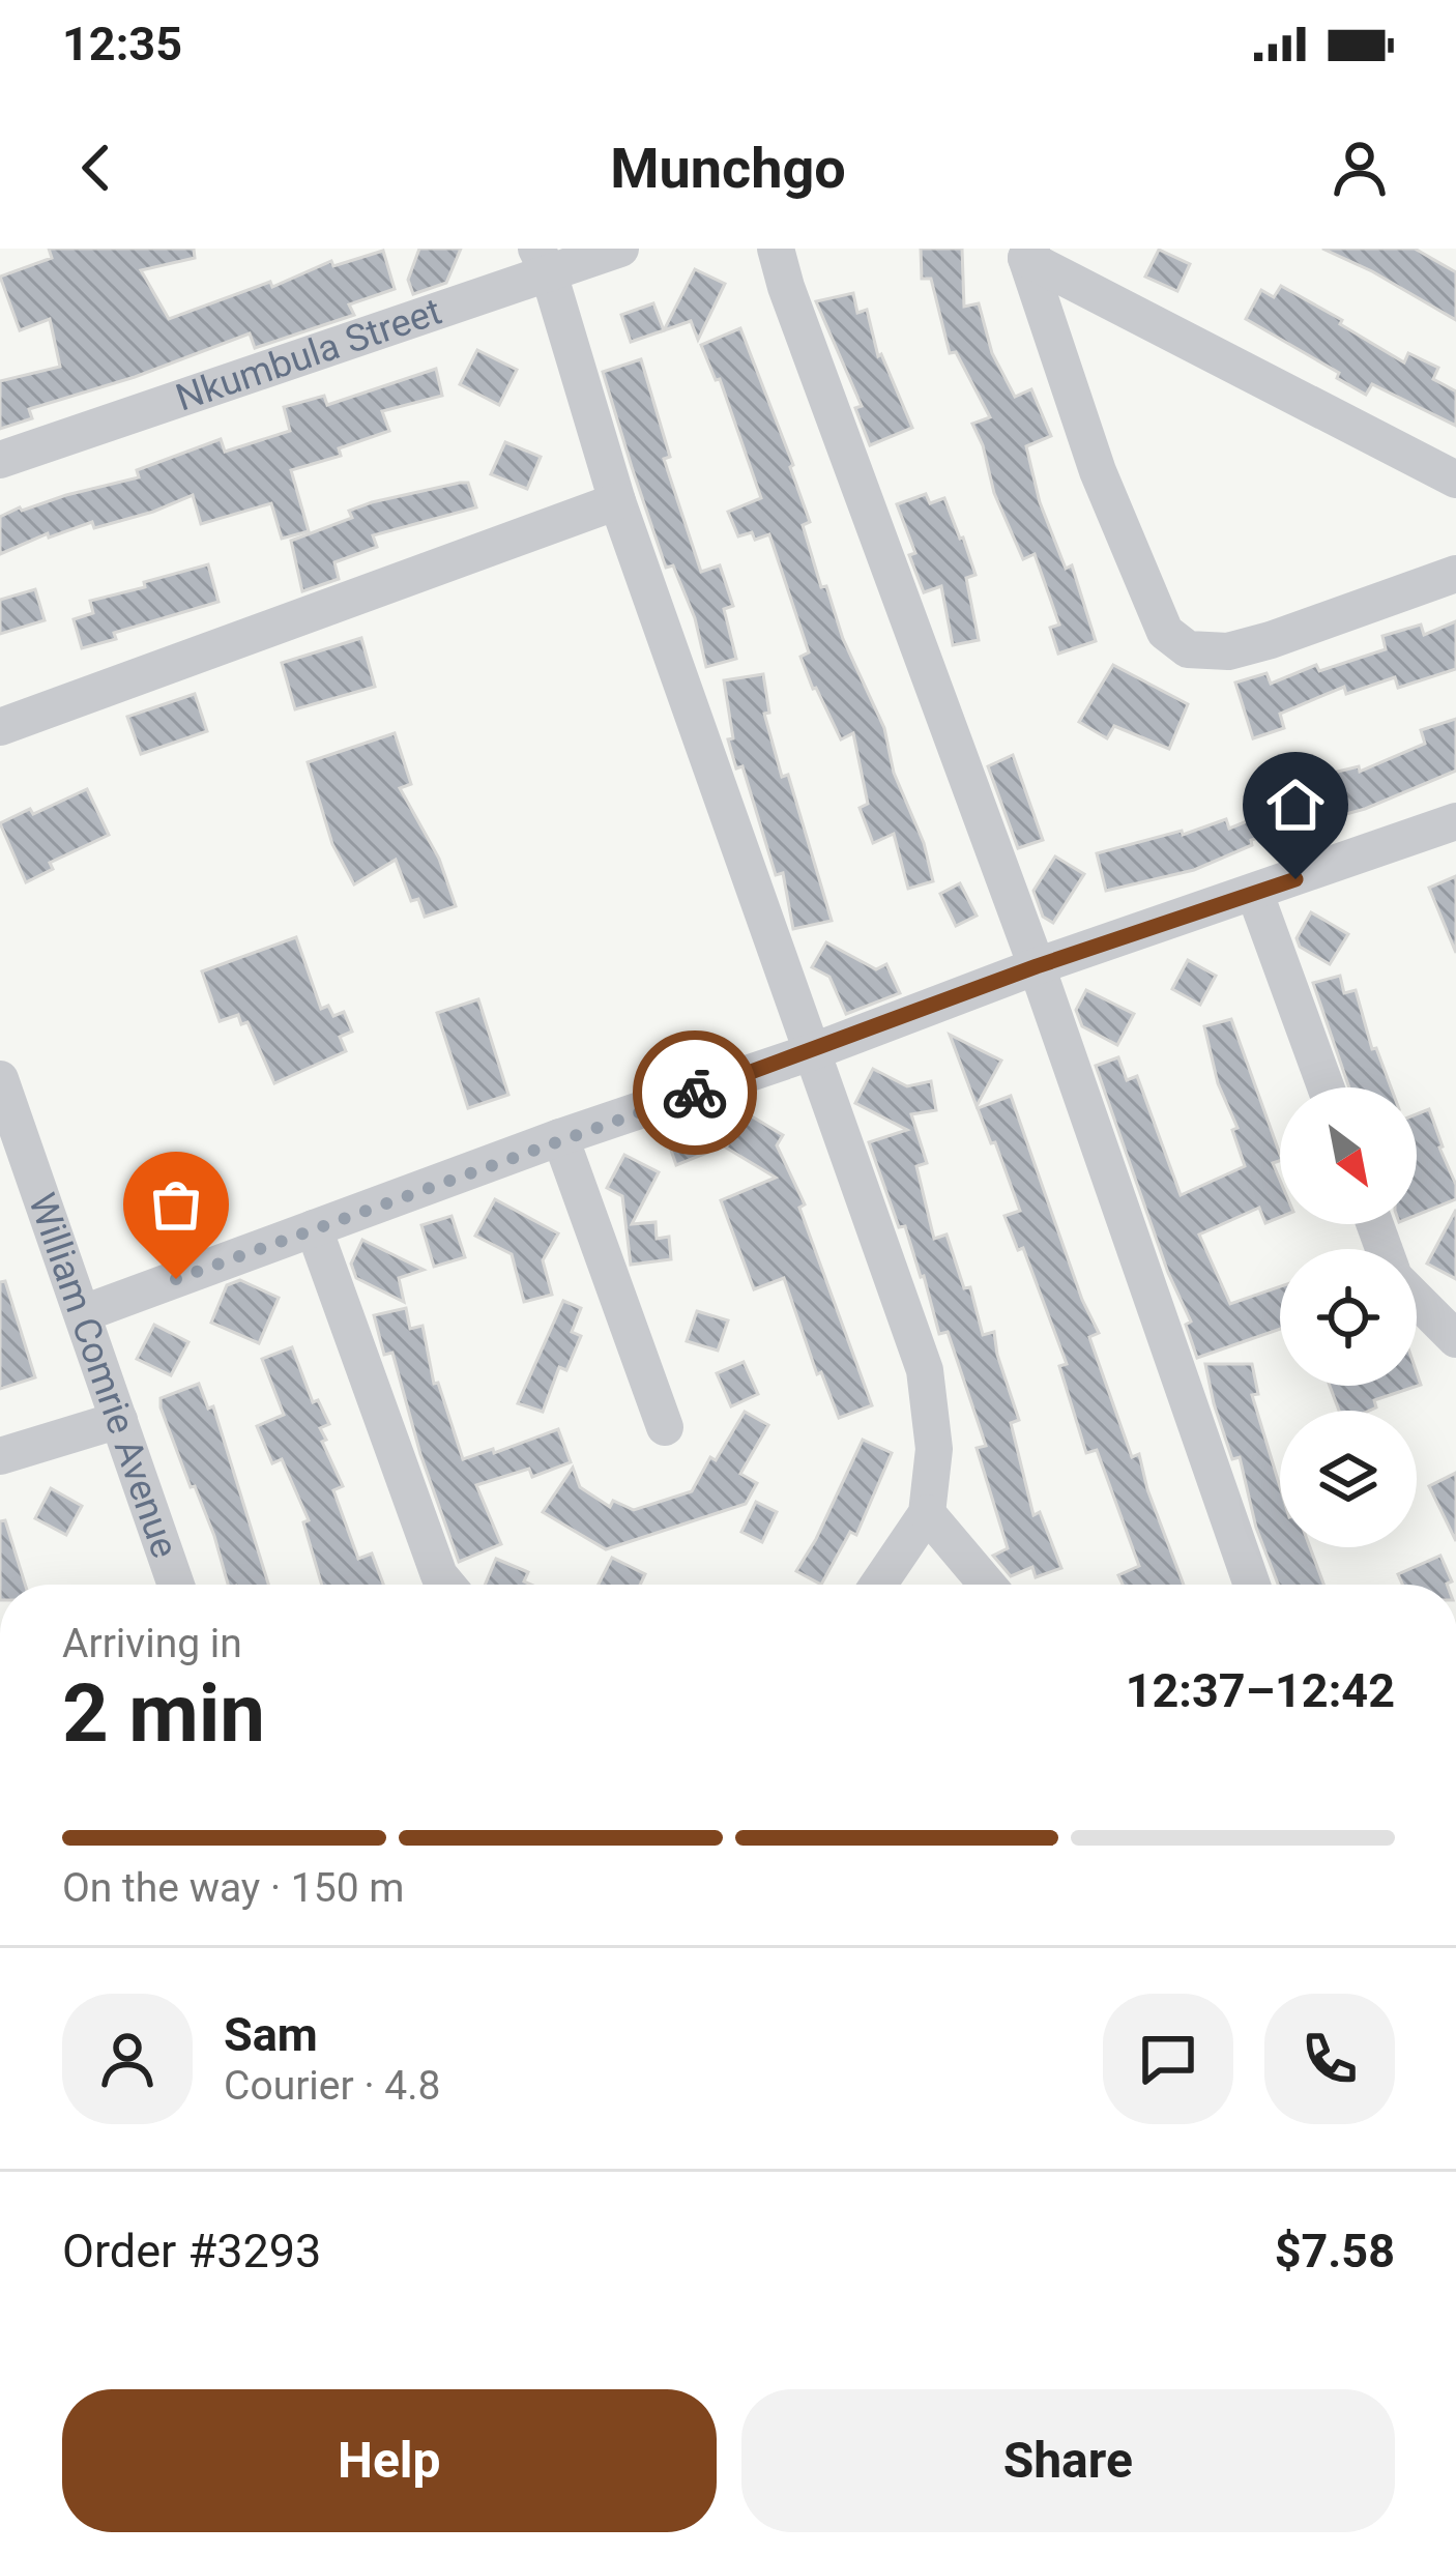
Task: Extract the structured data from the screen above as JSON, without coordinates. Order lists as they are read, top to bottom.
{
  "streets": {
    "street": ["Nkumbula Street", "William Comrie Avenue"]
  },
  "north": "bottom right",
  "page": {
    "status": "12:35",
    "header": "Munchgo",
    "heading": ["2 min", "Arriving in", "12:37–12:42"],
    "panel": [
      "Sam",
      "Courier · 4.8",
      "Order #3293",
      "$7.58"
    ],
    "bar": "On the way · 150 m",
    "buttons": ["Help", "Share"]
  }
}
